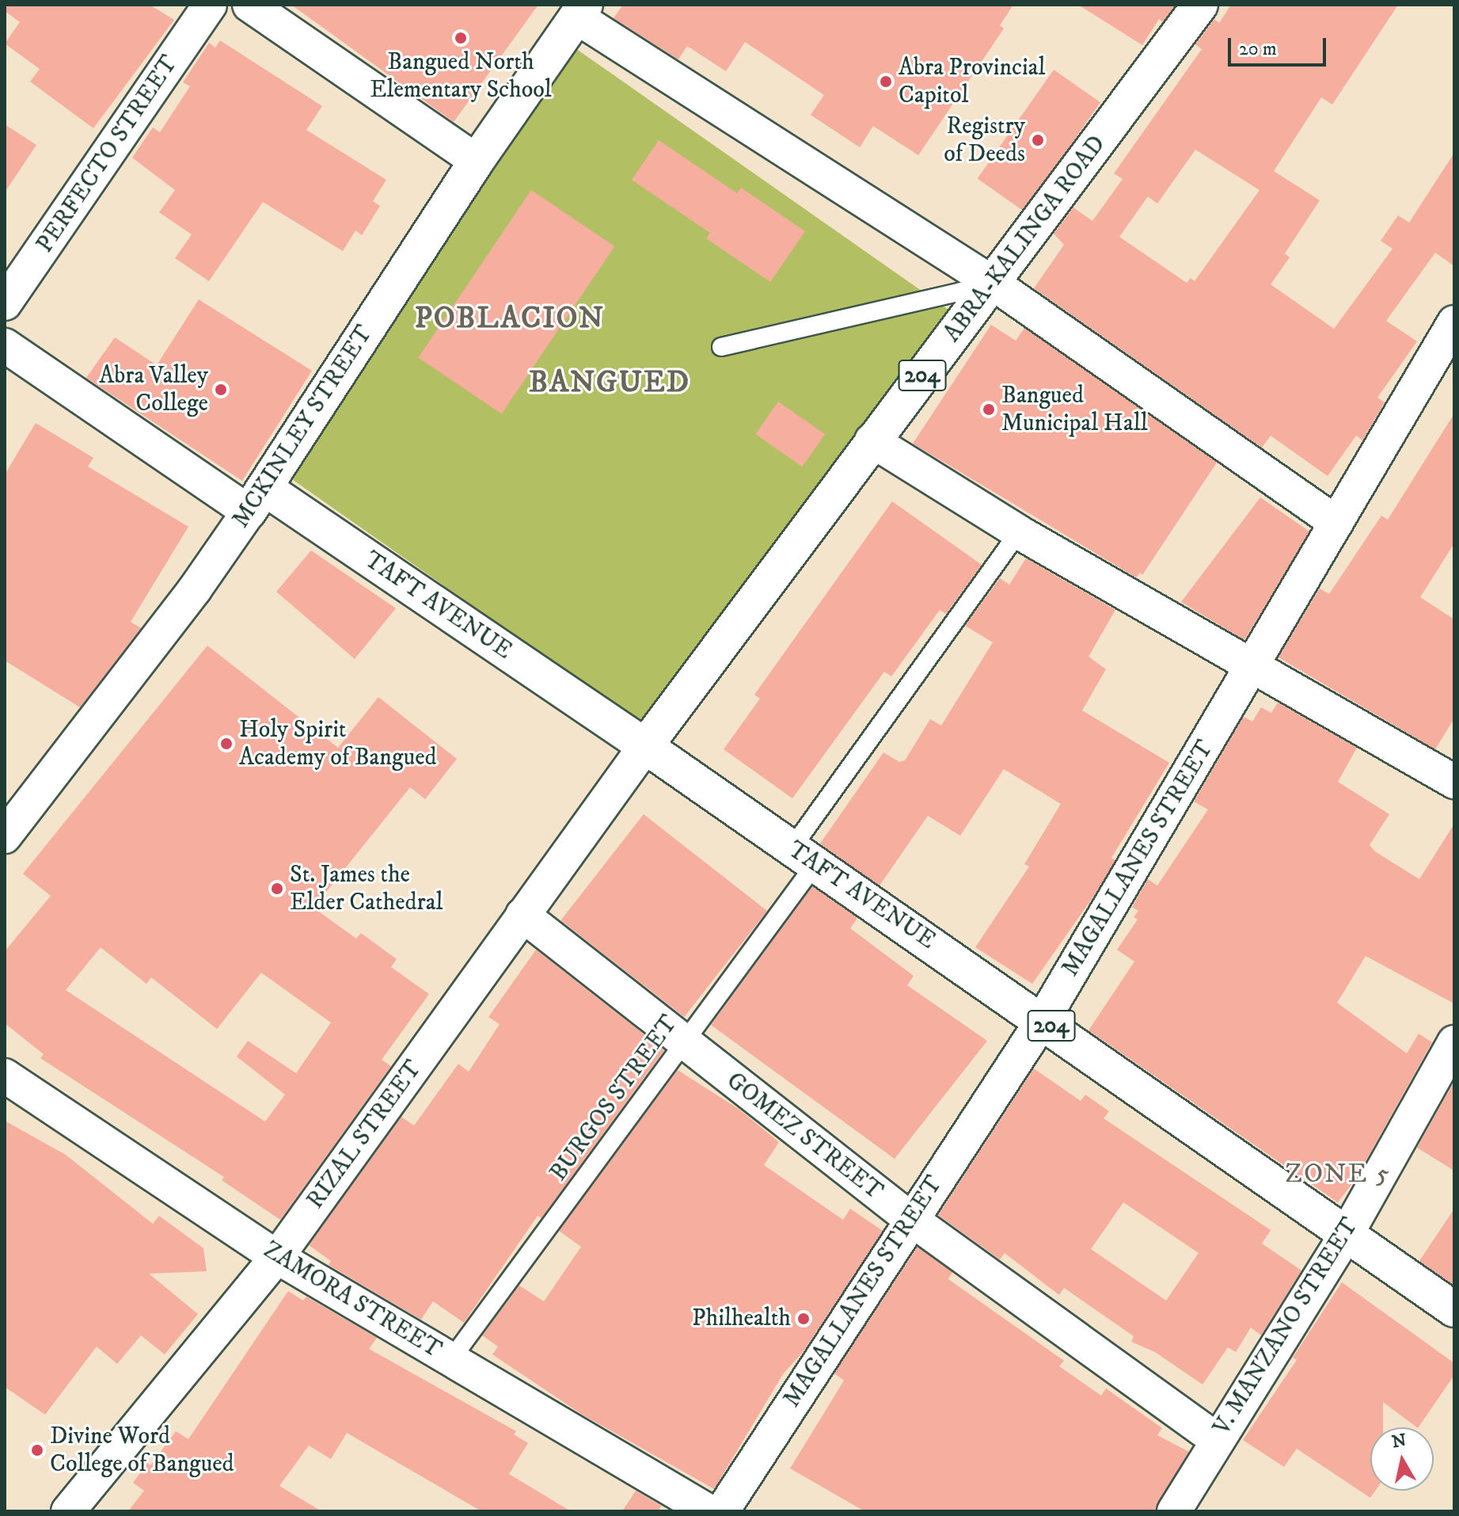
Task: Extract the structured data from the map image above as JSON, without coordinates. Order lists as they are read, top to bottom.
{
  "streets": {
    "main road": [
      "ABRA-KALINGA ROAD",
      "204",
      "MCKINLEY STREET",
      "TAFT AVENUE"
    ],
    "street": [
      "PERFECTO STREET",
      "MAGALLANES STREET",
      "RIZAL STREET",
      "GOMEZ STREET",
      "ZAMORA STREET",
      "V. MANZANO STREET"
    ],
    "lane": ["BURGOS STREET"]
  },
  "crossings": [
    ["ABRA-KALINGA ROAD", "TAFT AVENUE"],
    ["ABRA-KALINGA ROAD", "RIZAL STREET"],
    ["MCKINLEY STREET", "TAFT AVENUE"],
    ["TAFT AVENUE", "MAGALLANES STREET"],
    ["TAFT AVENUE", "BURGOS STREET"],
    ["TAFT AVENUE", "RIZAL STREET"],
    ["TAFT AVENUE", "V. MANZANO STREET"],
    ["MAGALLANES STREET", "GOMEZ STREET"],
    ["BURGOS STREET", "GOMEZ STREET"],
    ["BURGOS STREET", "ZAMORA STREET"],
    ["RIZAL STREET", "GOMEZ STREET"],
    ["RIZAL STREET", "ZAMORA STREET"],
    ["GOMEZ STREET", "V. MANZANO STREET"]
  ],
  "districts": ["POBLACION", "BANGUED", "ZONE 5"],
  "places": [
    "Bangued North Elementary School",
    "Abra Provincial Capitol",
    "Registry of Deeds",
    "Abra Valley College",
    "Bangued Municipal Hall",
    "Holy Spirit Academy of Bangued",
    "St. James the Elder Cathedral",
    "Philhealth",
    "Divine Word College of Bangued"
  ],
  "scale_bar": "20 m",
  "north": "top"
}
